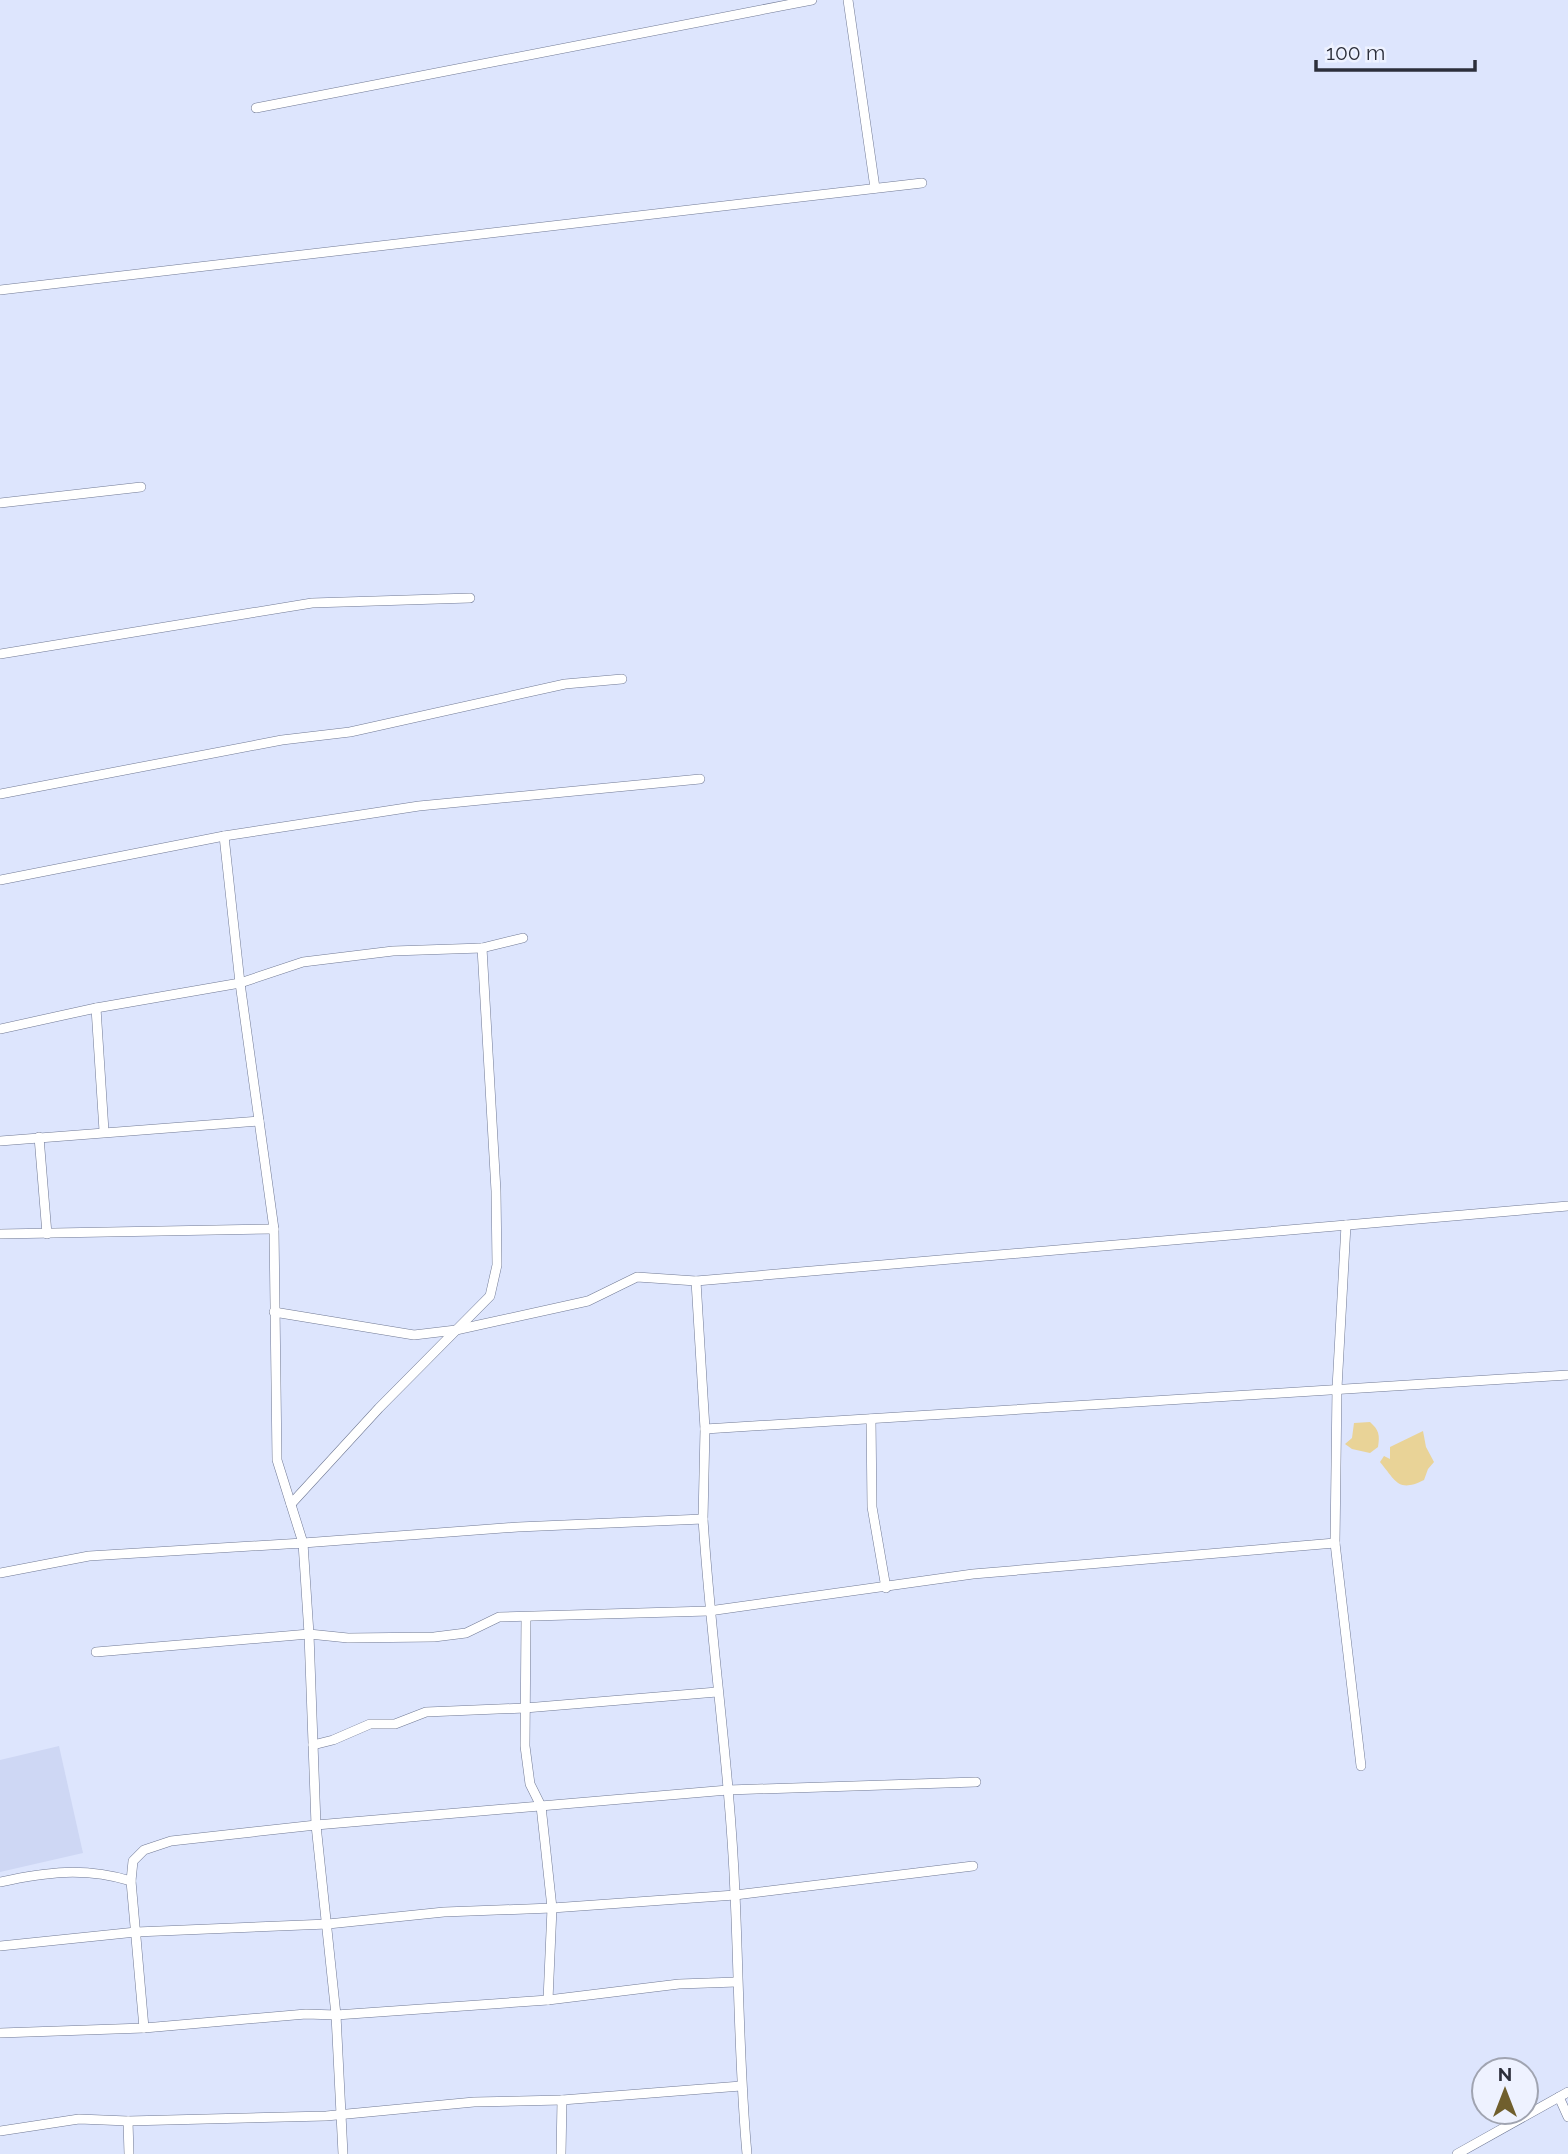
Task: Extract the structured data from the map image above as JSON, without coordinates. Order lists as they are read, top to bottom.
{
  "scale_bar": "100 m",
  "north": "top"
}
